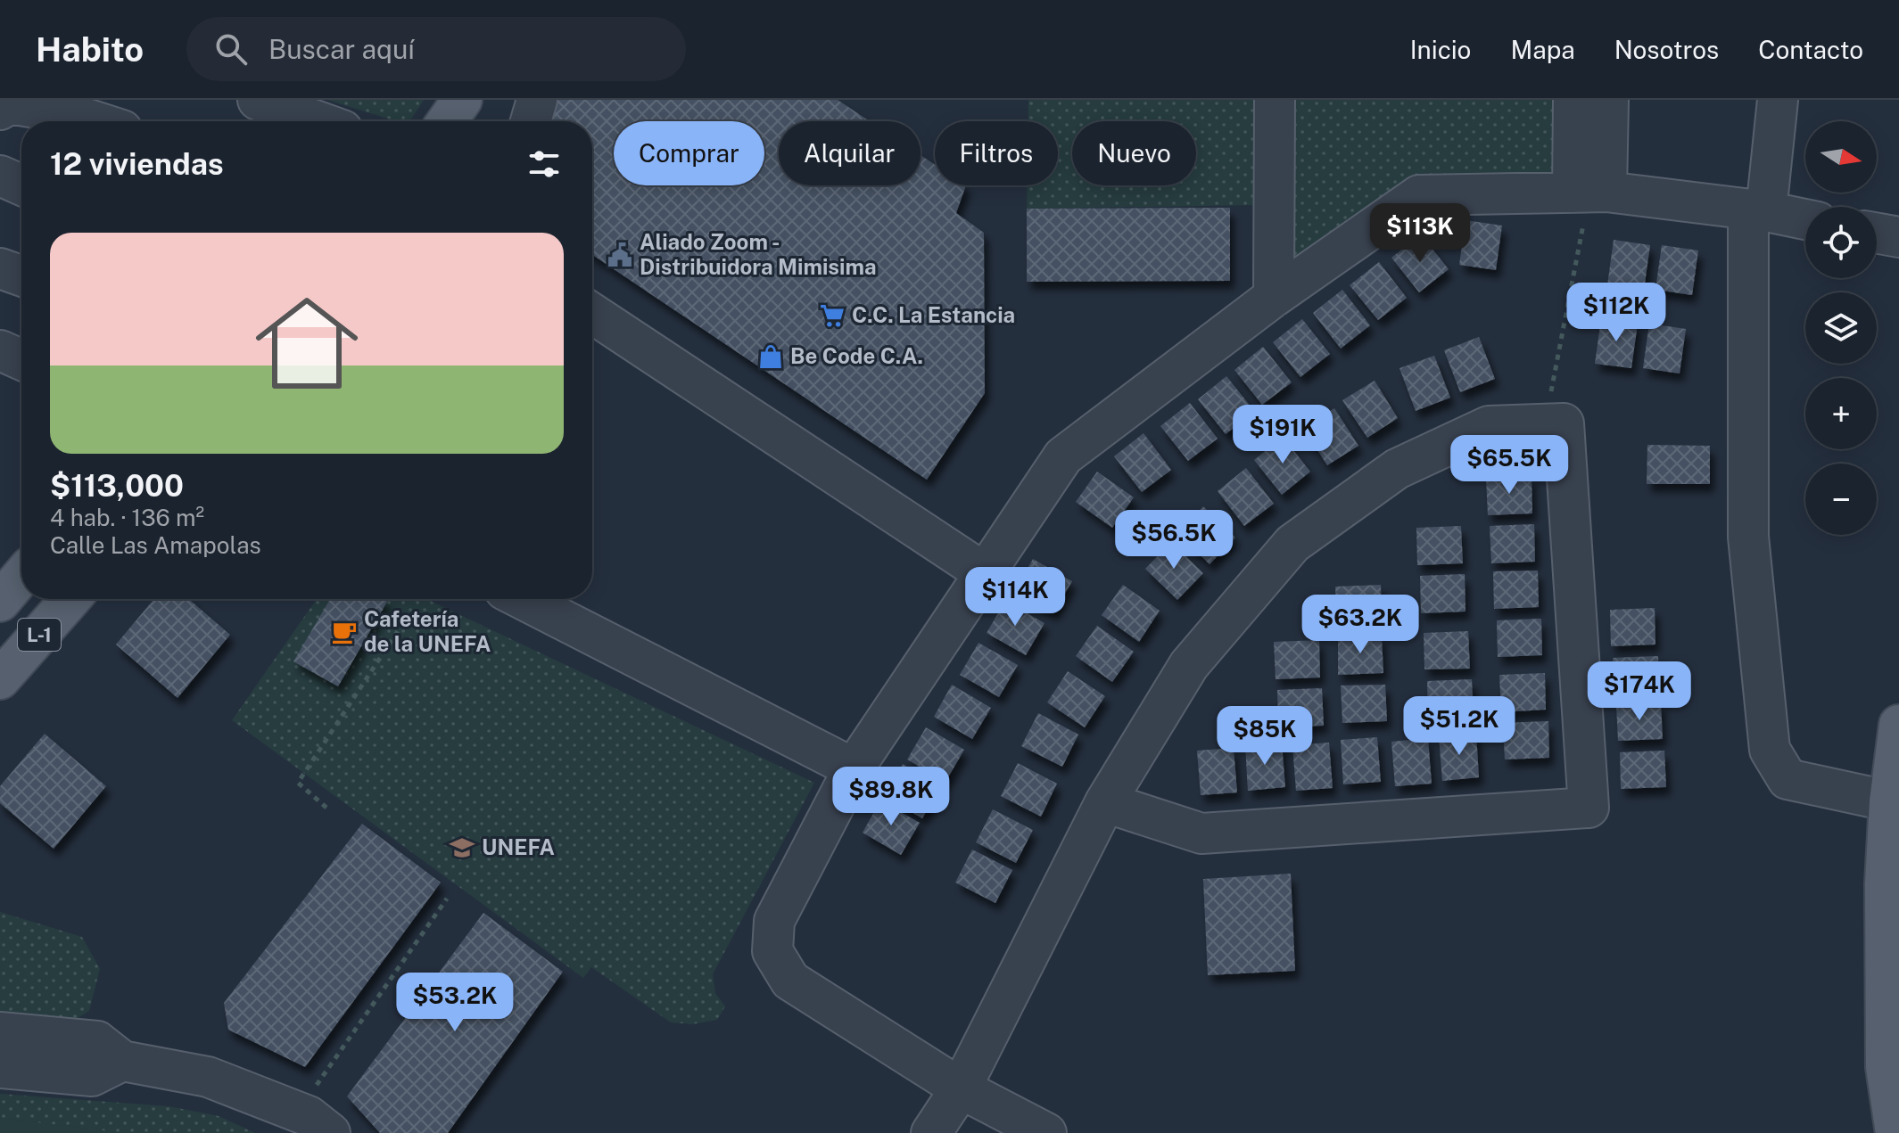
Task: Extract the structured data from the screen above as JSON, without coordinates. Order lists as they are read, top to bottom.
{
  "streets": {
    "main road": ["L-1"]
  },
  "places": {
    "public building": ["Aliado Zoom - Distribuidora Mimisima"],
    "supermarket": ["C.C. La Estancia"],
    "shop": ["Be Code C.A."],
    "cafe": ["Cafetería de la UNEFA"],
    "school or university": ["UNEFA"]
  },
  "north": "right",
  "page": {
    "header": "Habito",
    "search": "Buscar aquí",
    "nav": [
      "Inicio",
      "Mapa",
      "Nosotros",
      "Contacto"
    ],
    "map_buttons": ["+", "−"],
    "chip": [
      "Comprar",
      "Alquilar",
      "Filtros",
      "Nuevo"
    ],
    "heading": "12 viviendas",
    "price": [
      "$113K",
      "$112K",
      "$191K",
      "$65.5K",
      "$56.5K",
      "$114K",
      "$63.2K",
      "$174K",
      "$51.2K",
      "$85K",
      "$89.8K",
      "$53.2K"
    ],
    "list": [
      {
        "name": "$113,000",
        "note": "4 hab. · 136 m² · Calle Las Amapolas"
      }
    ]
  }
}
